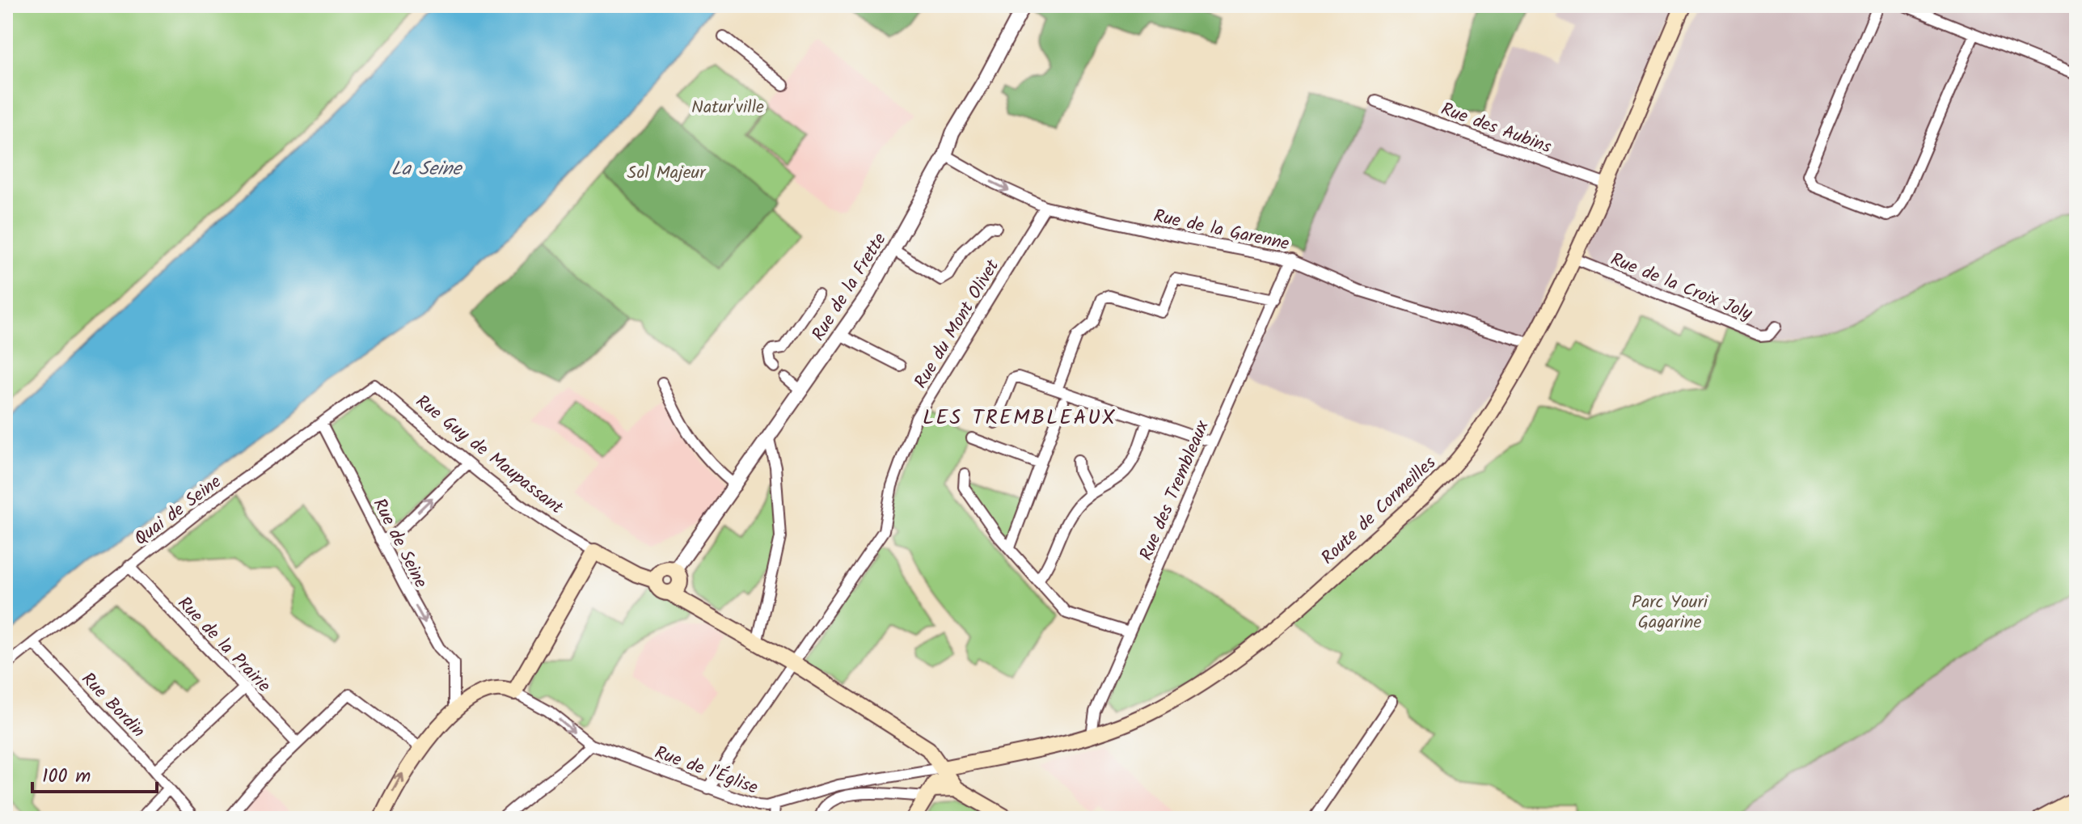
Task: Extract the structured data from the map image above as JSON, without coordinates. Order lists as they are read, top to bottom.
{
  "streets": {
    "main road": ["Rue Guy de Maupassant", "Route de Cormeilles"],
    "street": [
      "Rue des Aubins",
      "Rue de la Garenne",
      "Rue de la Croix Joly",
      "Rue de la Frette",
      "Rue du Mont Olivet",
      "Rue des Trembleaux",
      "Quai de Seine",
      "Rue de Seine",
      "Rue de la Prairie",
      "Rue Bordin",
      "Rue de l'Église"
    ]
  },
  "crossings": [
    ["Rue des Aubins", "Route de Cormeilles"],
    ["Rue de la Garenne", "Rue de la Frette"],
    ["Rue de la Garenne", "Rue du Mont Olivet"],
    ["Rue de la Garenne", "Rue des Trembleaux"],
    ["Rue de la Garenne", "Route de Cormeilles"],
    ["Rue de la Croix Joly", "Route de Cormeilles"],
    ["Rue de la Frette", "Rue Guy de Maupassant"],
    ["Rue du Mont Olivet", "Rue de l'Église"],
    ["Rue Guy de Maupassant", "Quai de Seine"],
    ["Rue des Trembleaux", "Route de Cormeilles"],
    ["Quai de Seine", "Rue de Seine"],
    ["Quai de Seine", "Rue de la Prairie"],
    ["Quai de Seine", "Rue Bordin"],
    ["Route de Cormeilles", "Rue de l'Église"]
  ],
  "one_way": ["Rue de Seine"],
  "districts": ["LES TREMBLEAUX"],
  "water": ["La Seine"],
  "parks": ["Natur'ville", "Sol Majeur", "Parc Youri Gagarine"],
  "scale_bar": "100 m"
}
